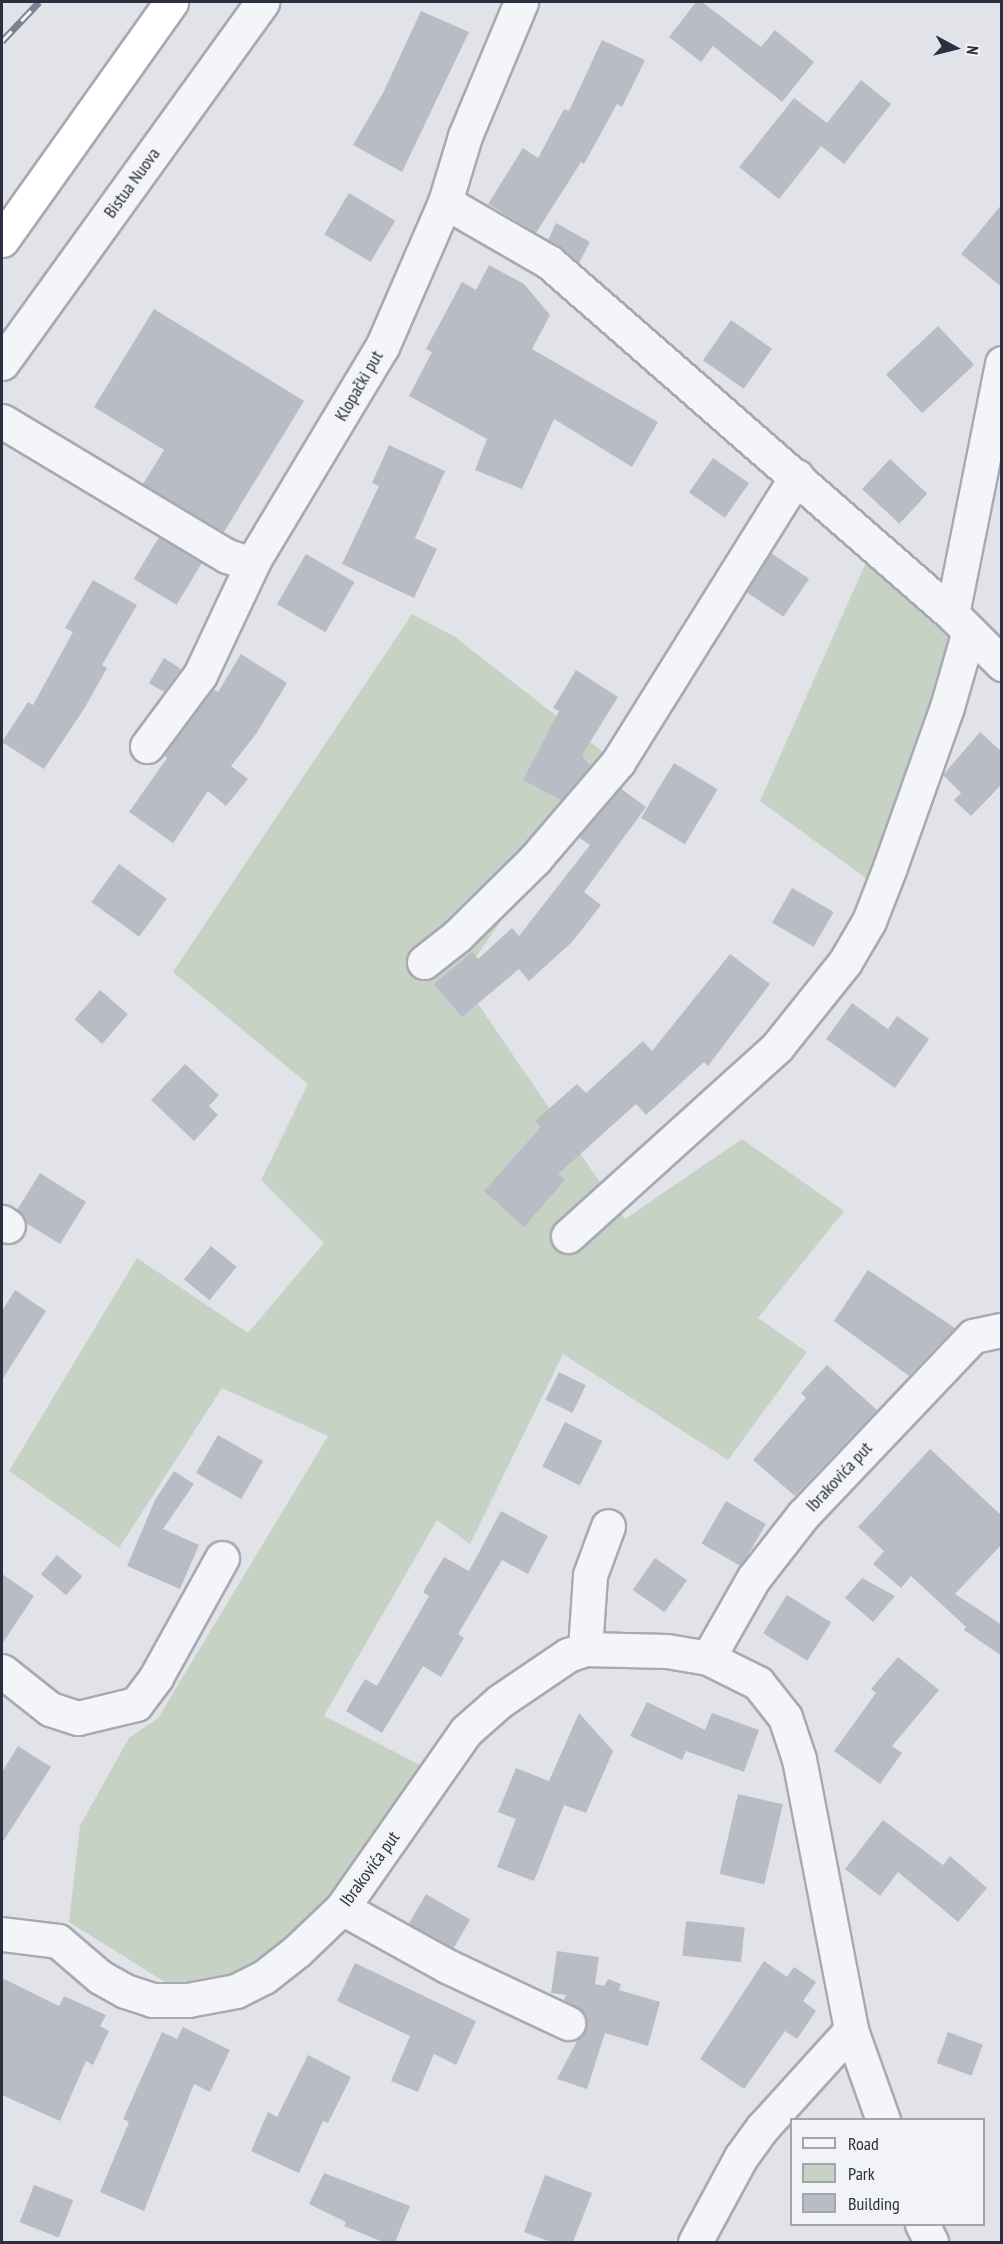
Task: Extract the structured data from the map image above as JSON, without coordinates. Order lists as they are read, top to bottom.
{
  "streets": {
    "street": ["Bistua Nuova", "Klopački put", "Ibrakovića put"]
  },
  "legend": ["Road", "Park", "Building"],
  "north": "right"
}
